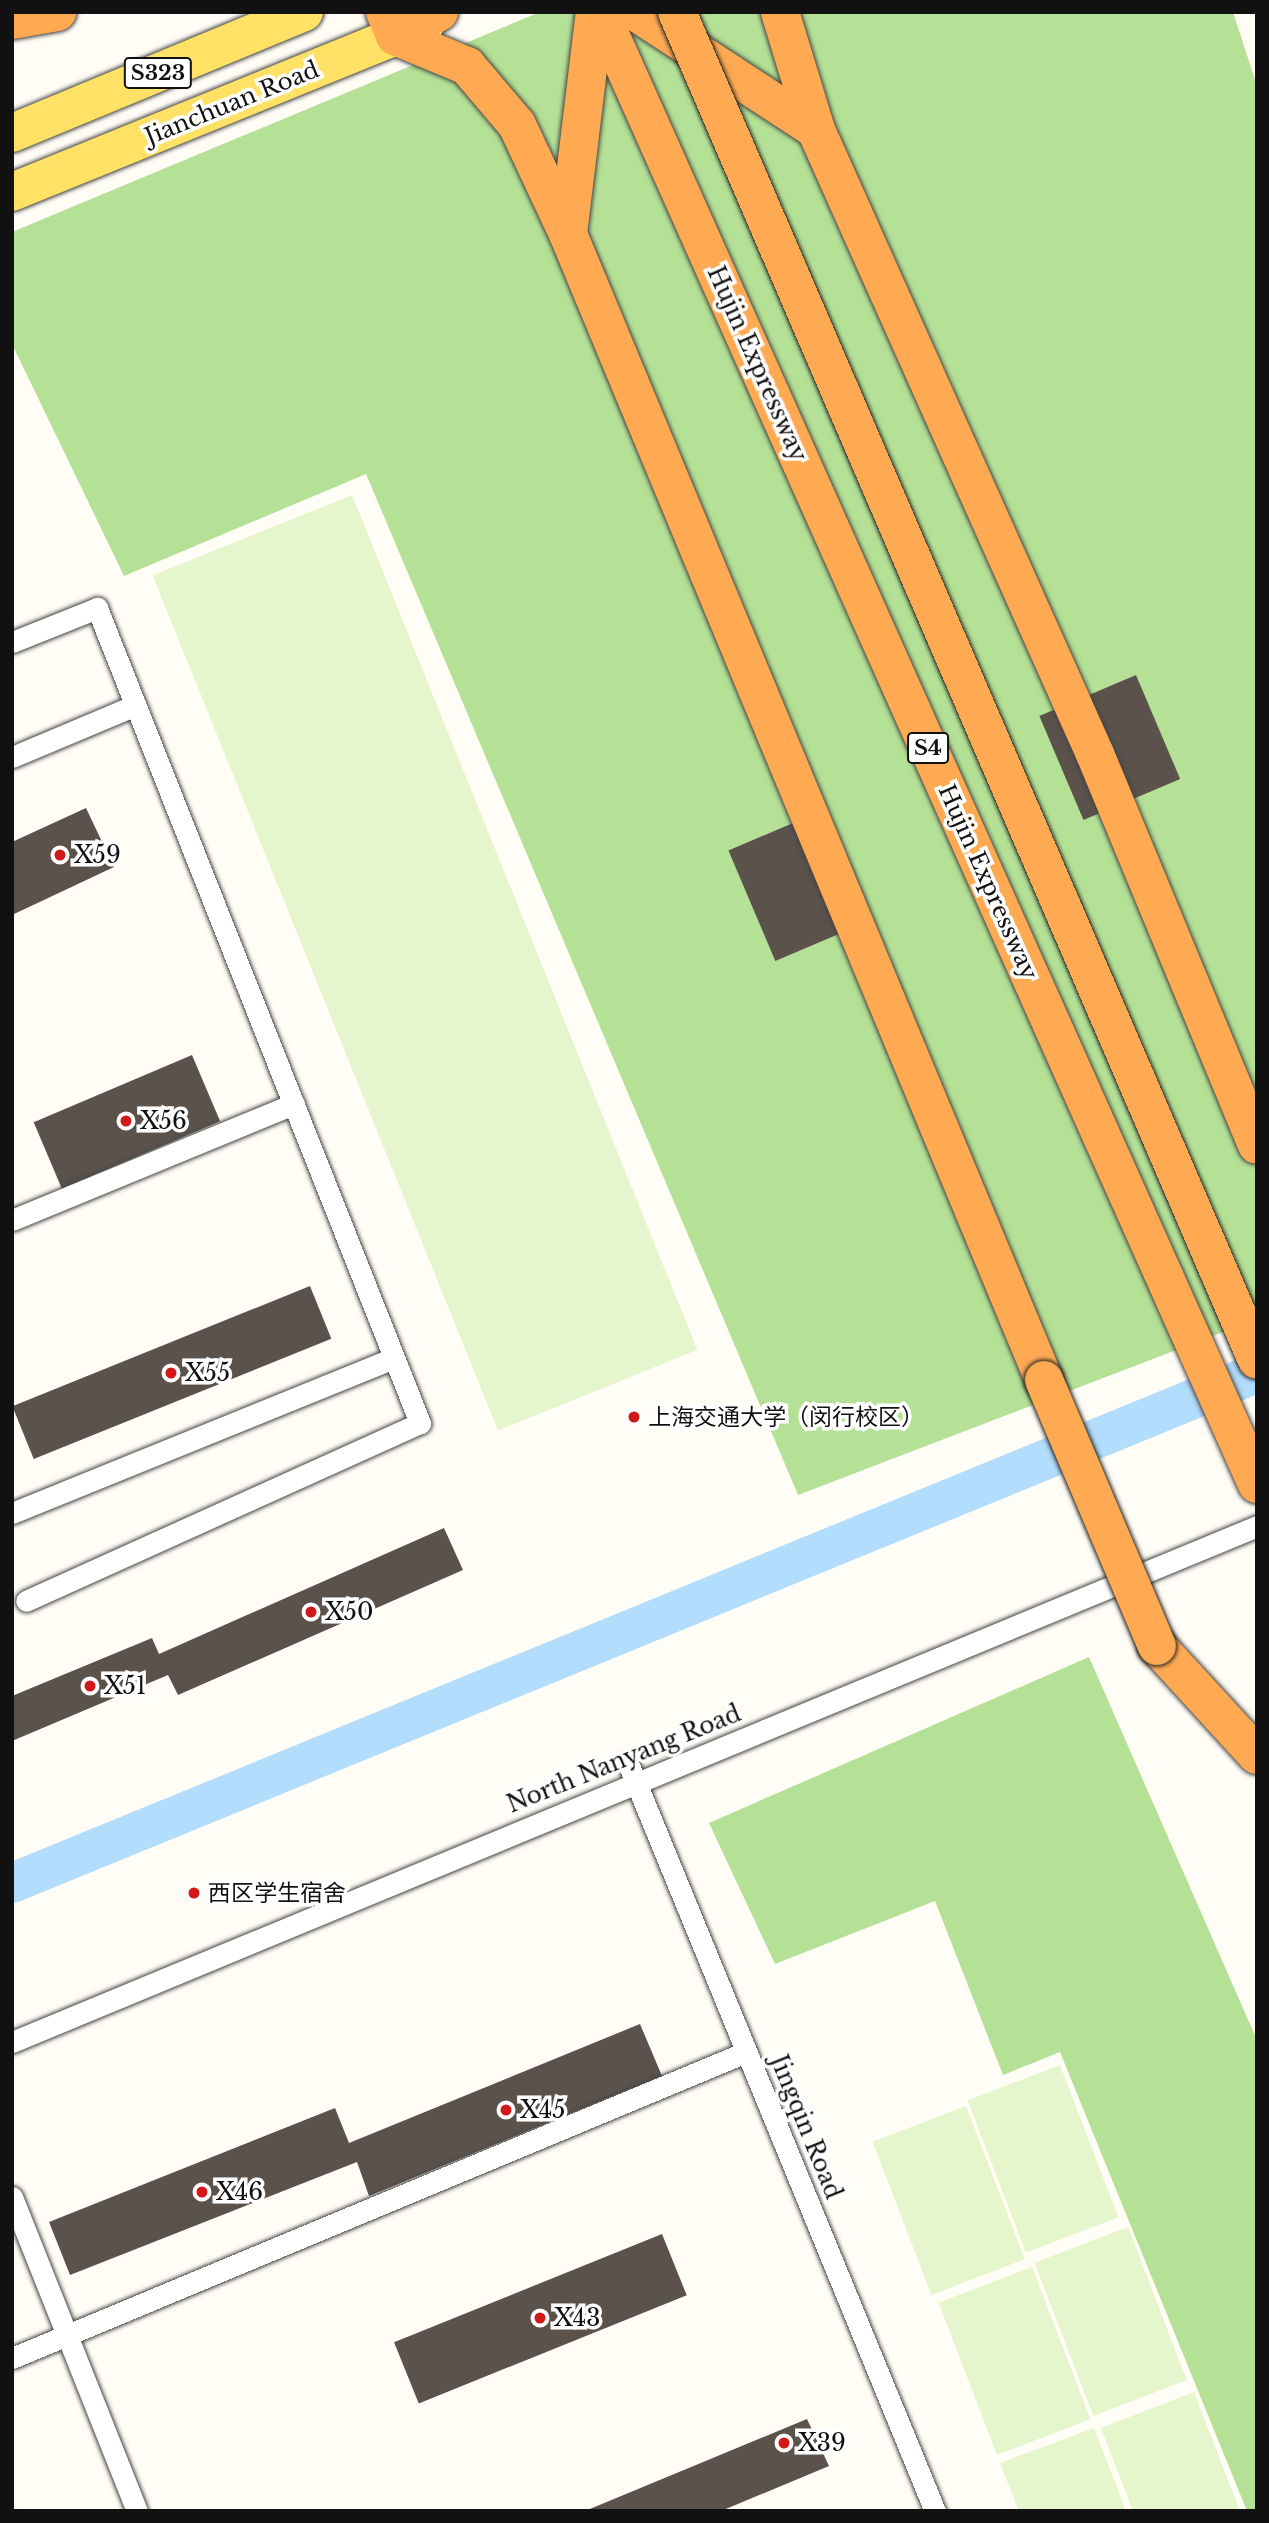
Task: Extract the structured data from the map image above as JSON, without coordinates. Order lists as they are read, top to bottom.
{
  "streets": {
    "highway": ["Hujin Expressway", "S4"],
    "main road": ["S323", "Jianchuan Road"],
    "lane": ["North Nanyang Road", "Jingqin Road"]
  },
  "crossings": [
    ["North Nanyang Road", "Jingqin Road"]
  ],
  "places": [
    "X59",
    "X56",
    "X55",
    "上海交通大学（闵行校区）",
    "X50",
    "X51",
    "西区学生宿舍",
    "X45",
    "X46",
    "X43",
    "X39"
  ]
}
